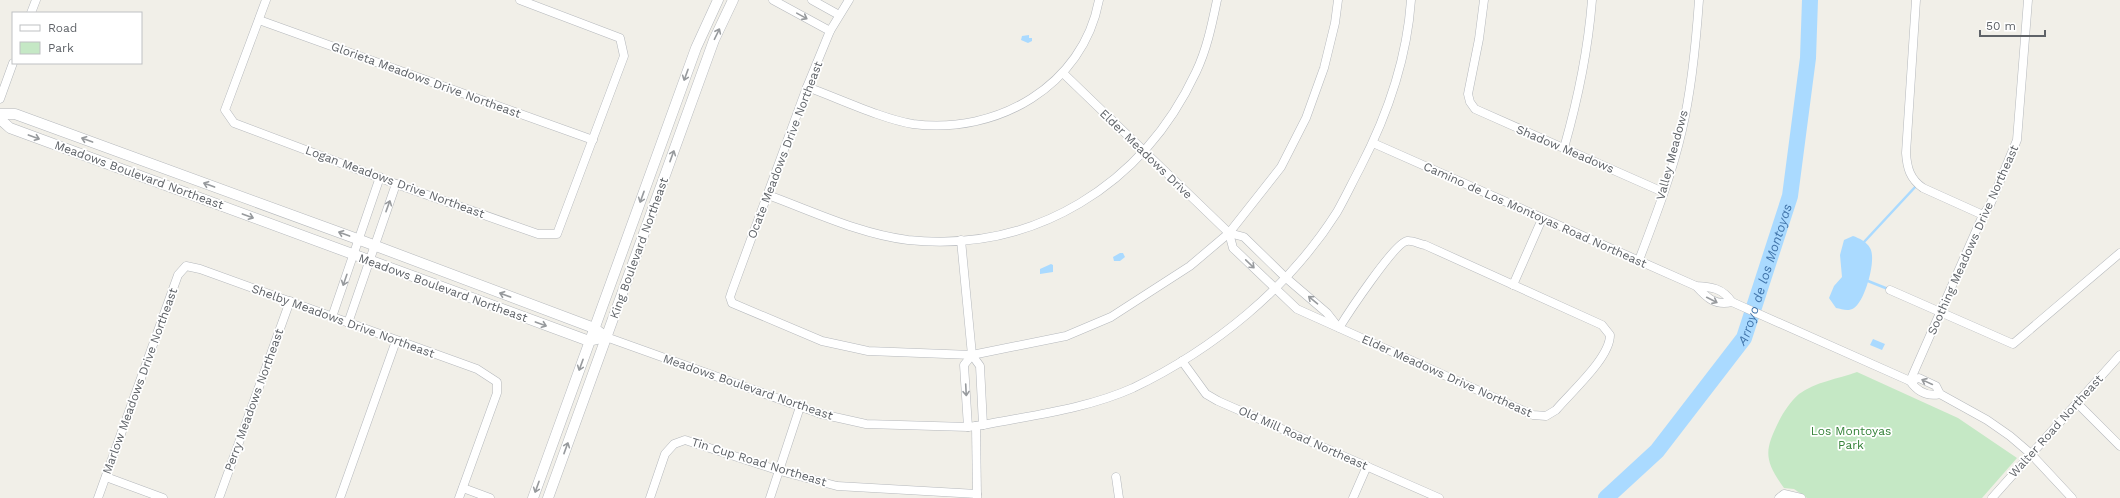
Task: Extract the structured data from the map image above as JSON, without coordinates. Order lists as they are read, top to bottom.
{
  "streets": {
    "street": [
      "Glorieta Meadows Drive Northeast",
      "Shadow Meadows",
      "Ocate Meadows Drive Northeast",
      "Elder Meadows Drive",
      "Valley Meadows",
      "Meadows Boulevard Northeast",
      "Logan Meadows Drive Northeast",
      "Camino de Los Montoyas Road Northeast",
      "Soothing Meadows Drive Northeast",
      "King Boulevard Northeast",
      "Shelby Meadows Drive Northeast",
      "Elder Meadows Drive Northeast",
      "Marlow Meadows Drive Northeast",
      "Perry Meadows Northeast",
      "Walter Road Northeast",
      "Old Mill Road Northeast",
      "Tin Cup Road Northeast"
    ]
  },
  "crossings": [
    ["Glorieta Meadows Drive Northeast", "Logan Meadows Drive Northeast"],
    ["Shadow Meadows", "Valley Meadows"],
    ["Elder Meadows Drive", "Elder Meadows Drive Northeast"],
    ["Valley Meadows", "Camino de Los Montoyas Road Northeast"],
    ["Meadows Boulevard Northeast", "Camino de Los Montoyas Road Northeast"],
    ["Meadows Boulevard Northeast", "King Boulevard Northeast"],
    ["Meadows Boulevard Northeast", "Elder Meadows Drive Northeast"],
    ["Meadows Boulevard Northeast", "Old Mill Road Northeast"],
    ["Camino de Los Montoyas Road Northeast", "Soothing Meadows Drive Northeast"],
    ["Camino de Los Montoyas Road Northeast", "Walter Road Northeast"],
    ["Shelby Meadows Drive Northeast", "Marlow Meadows Drive Northeast"],
    ["Shelby Meadows Drive Northeast", "Perry Meadows Northeast"]
  ],
  "water": ["Arroyo de los Montoyas"],
  "parks": ["Los Montoyas Park"],
  "legend": ["Road", "Park"],
  "scale_bar": "50 m"
}
